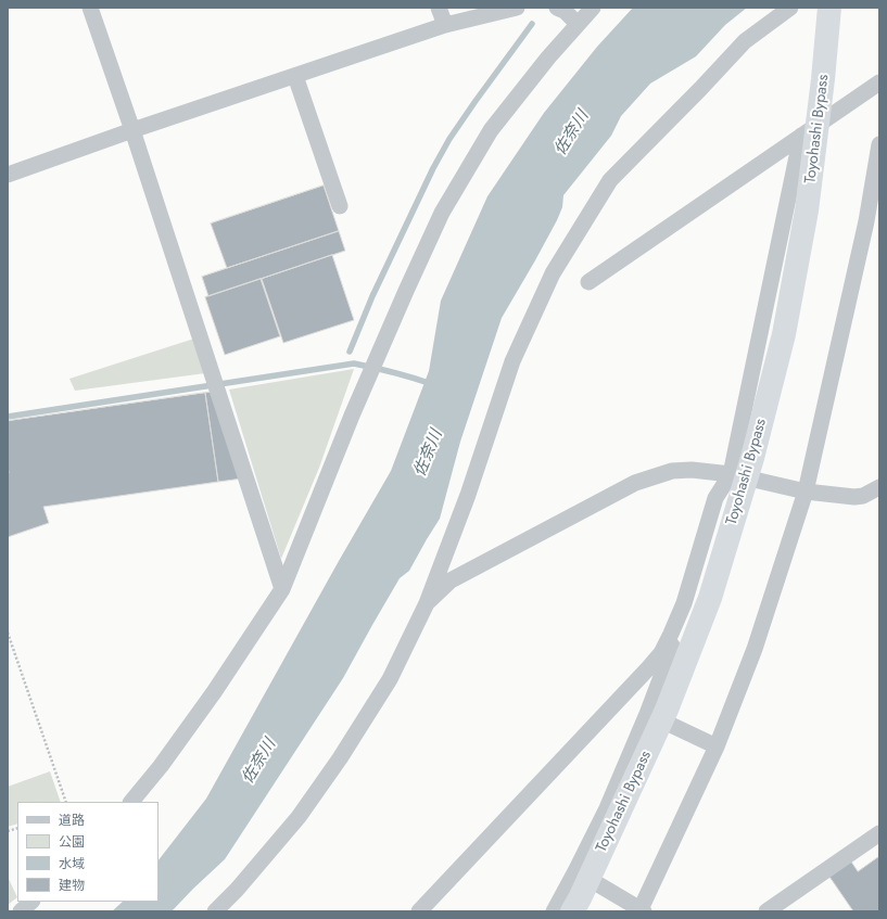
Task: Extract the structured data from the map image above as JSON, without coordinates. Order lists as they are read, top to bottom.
{
  "streets": {
    "highway": ["Toyohashi Bypass"]
  },
  "water": ["佐奈川"],
  "legend": [
    "道路",
    "公園",
    "水域",
    "建物"
  ]
}
